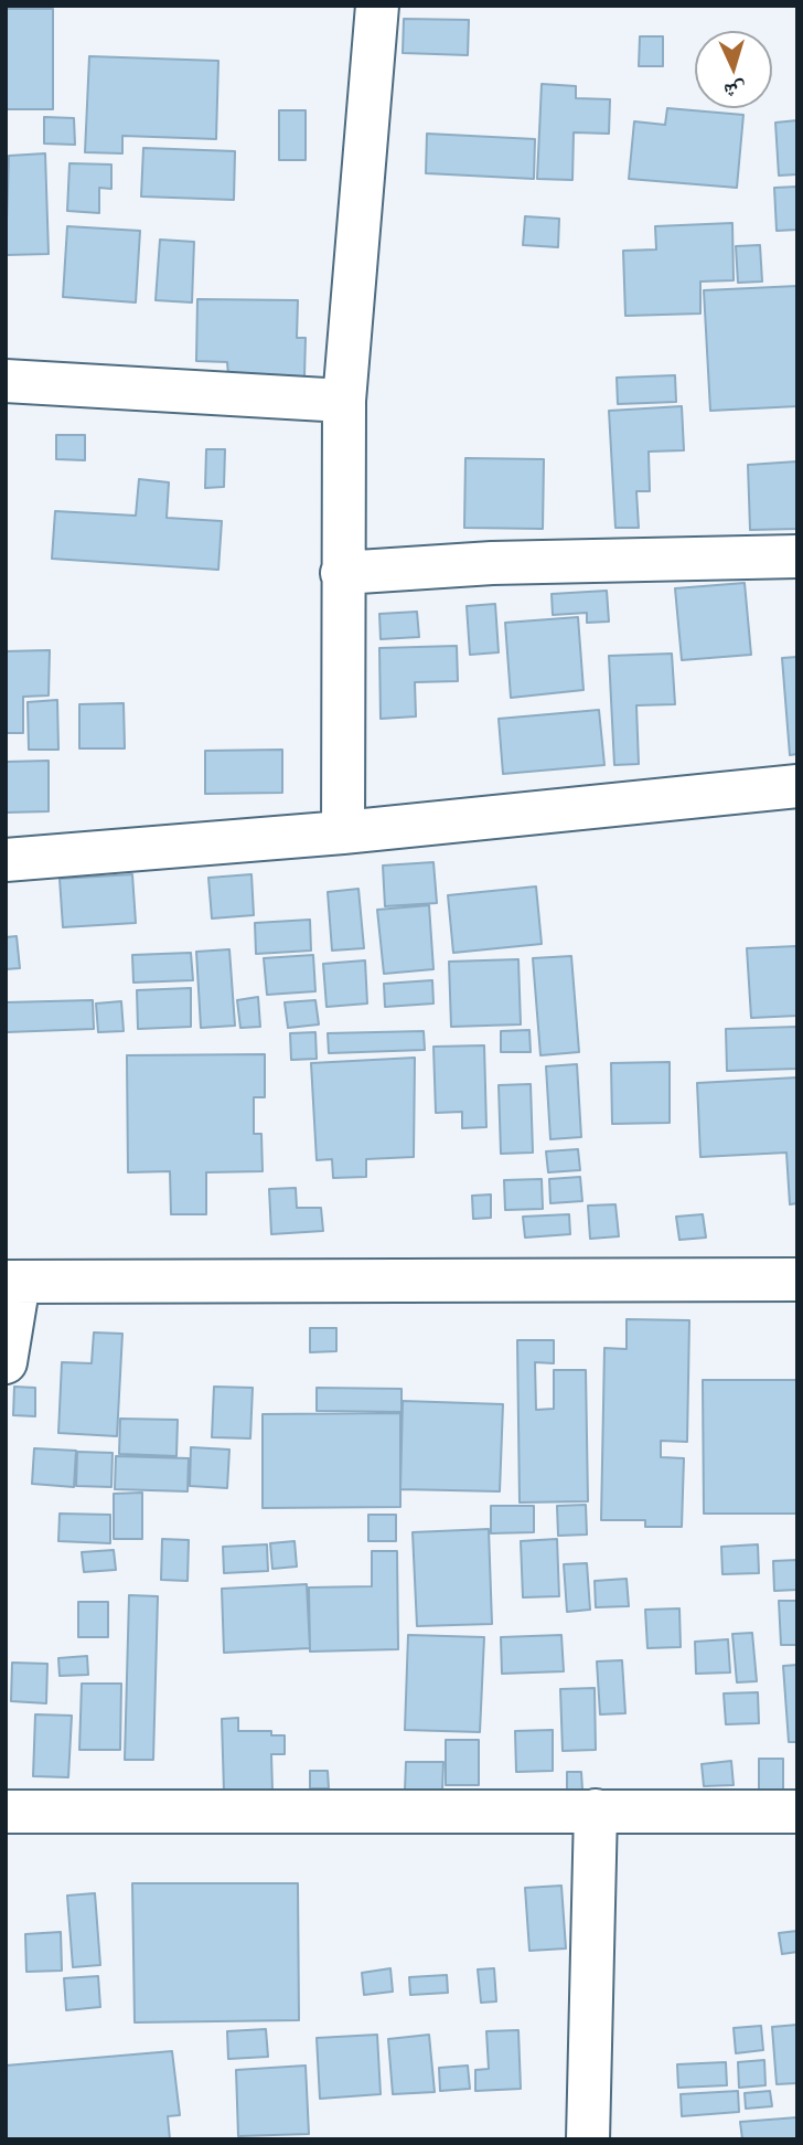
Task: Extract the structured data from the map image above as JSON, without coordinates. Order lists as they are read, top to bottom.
{
  "north": "bottom"
}
